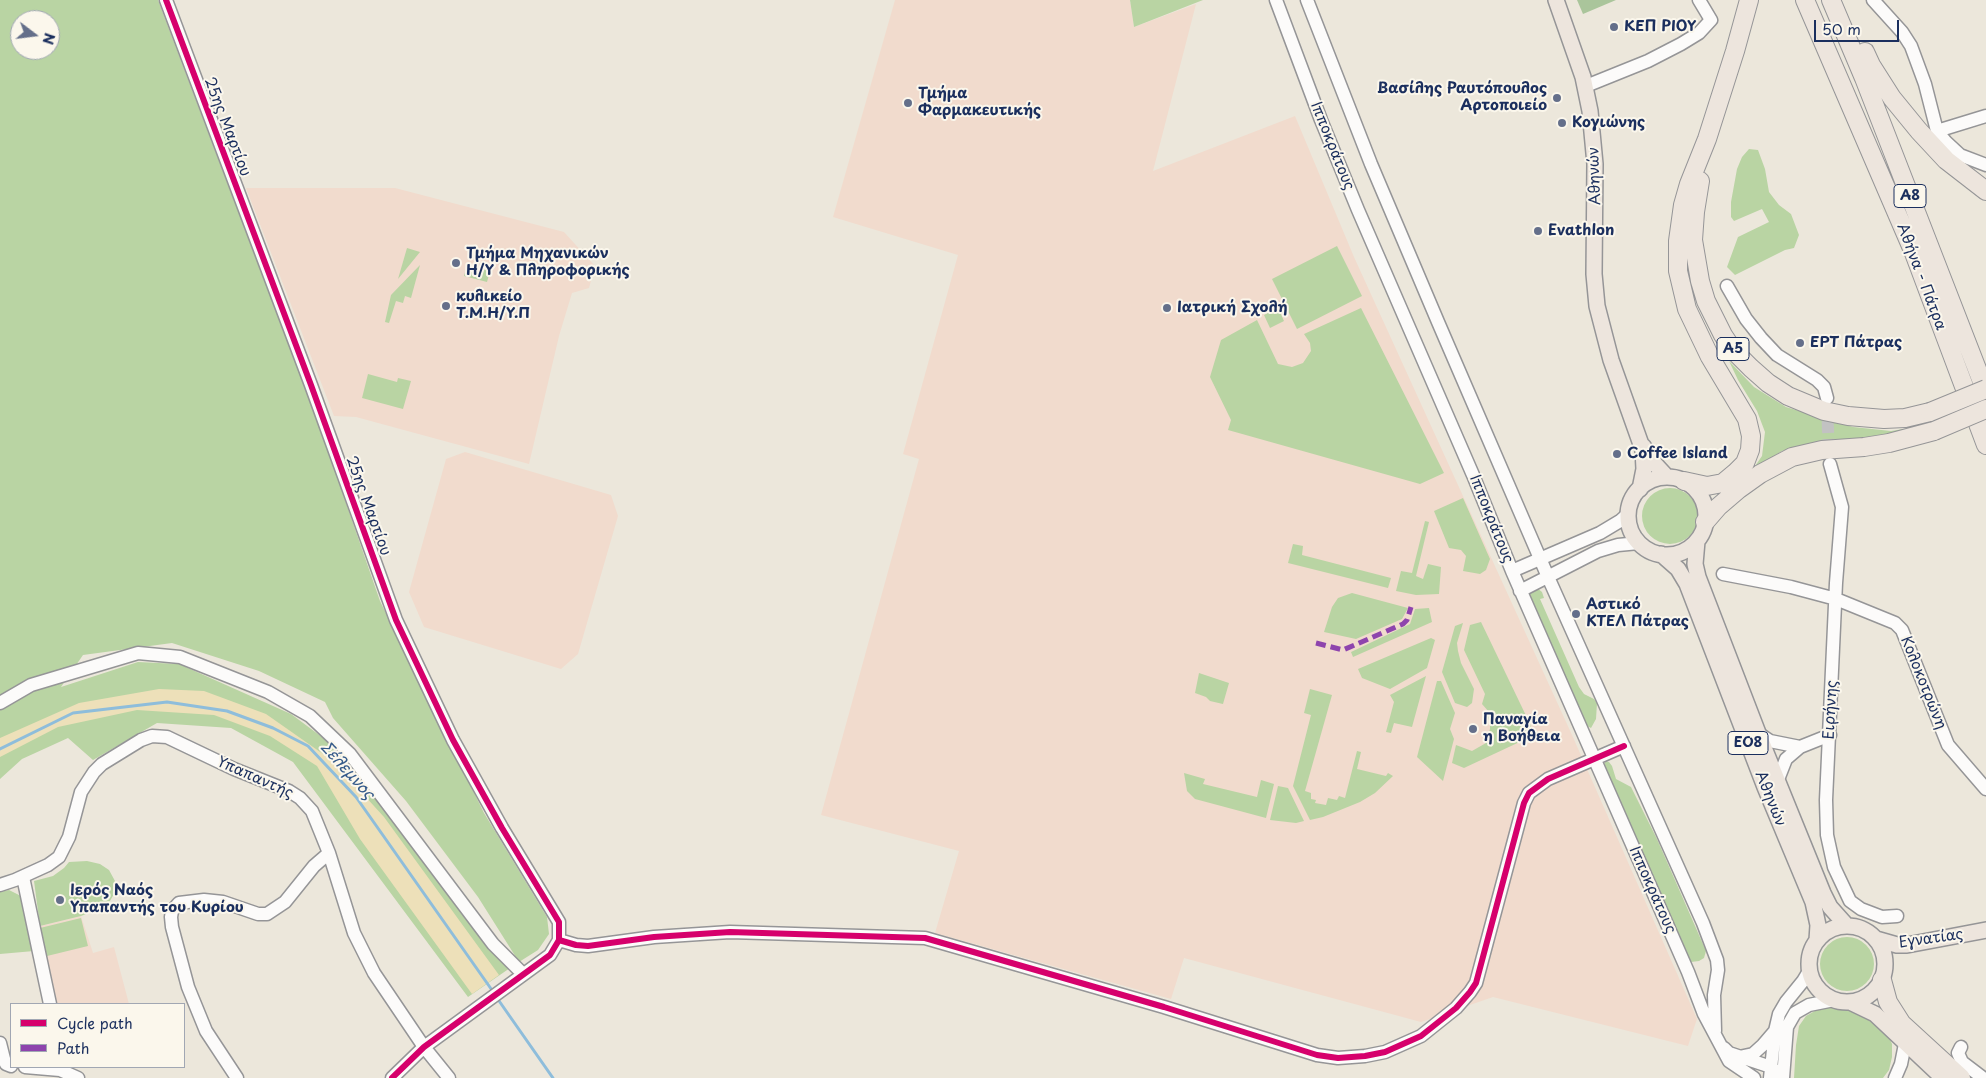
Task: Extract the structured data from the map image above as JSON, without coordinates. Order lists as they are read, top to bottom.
{
  "streets": {
    "highway": ["Α8", "Αθήνα - Πάτρα", "Α5"],
    "main road": ["Αθηνών", "ΕΟ8", "Εγνατίας"],
    "street": [
      "25ης Μαρτίου",
      "Ιπποκράτους",
      "Κολοκοτρώνη",
      "Ειρήνης",
      "Υπαπαντής"
    ]
  },
  "crossings": [
    ["Αθηνών", "Εγνατίας"],
    ["Αθήνα - Πάτρα", "Α5"],
    ["Κολοκοτρώνη", "Ειρήνης"]
  ],
  "water": ["Σέλεμνος"],
  "places": [
    "ΚΕΠ ΡΙΟΥ",
    "Βασίλης Ραυτόπουλος Αρτοποιείο",
    "Τμήμα Φαρμακευτικής",
    "Κογιώνης",
    "Evathlon",
    "Τμήμα Μηχανικών Η/Υ & Πληροφορικής",
    "κυλικείο Τ.M.Η/Υ.Π",
    "Ιατρική Σχολή",
    "ΕΡΤ Πάτρας",
    "Coffee Island",
    "Αστικό ΚΤΕΛ Πάτρας",
    "Παναγία η Βοήθεια",
    "Ιερός Ναός Υπαπαντής του Κυρίου"
  ],
  "legend": ["Cycle path", "Path"],
  "scale_bar": "50 m",
  "north": "right"
}
